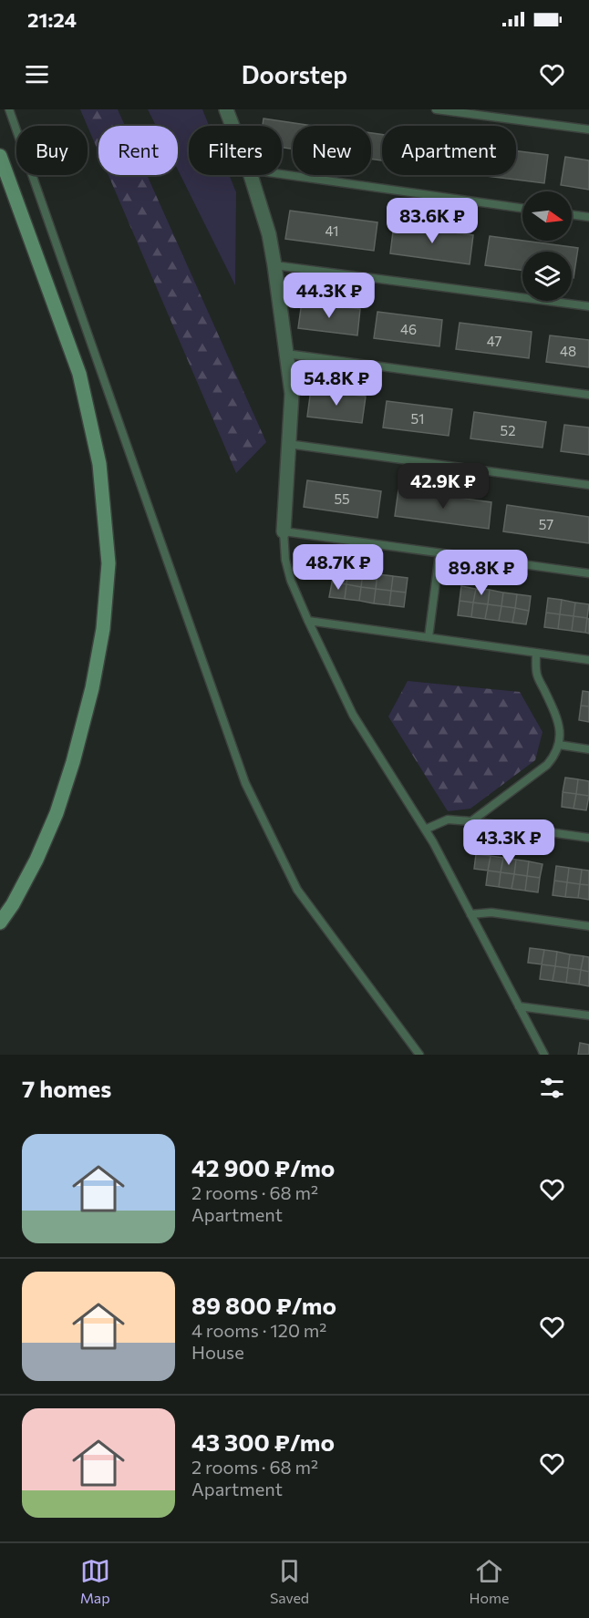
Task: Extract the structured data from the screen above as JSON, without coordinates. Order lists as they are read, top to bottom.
{
  "house_numbers": [
    "41",
    "46",
    "47",
    "48",
    "51",
    "52",
    "55",
    "57"
  ],
  "north": "right",
  "page": {
    "status": "21:24",
    "header": "Doorstep",
    "chip": [
      "Buy",
      "Rent",
      "Filters",
      "New",
      "Apartment"
    ],
    "price": [
      "83.6K ₽",
      "44.3K ₽",
      "54.8K ₽",
      "42.9K ₽",
      "48.7K ₽",
      "89.8K ₽",
      "43.3K ₽"
    ],
    "heading": "7 homes",
    "list": [
      {
        "name": "42 900 ₽/mo",
        "note": "2 rooms · 68 m² · Apartment"
      },
      {
        "name": "89 800 ₽/mo",
        "note": "4 rooms · 120 m² · House"
      },
      {
        "name": "43 300 ₽/mo",
        "note": "2 rooms · 68 m² · Apartment"
      }
    ],
    "tabs": ["Map", "Saved", "Home"]
  }
}
